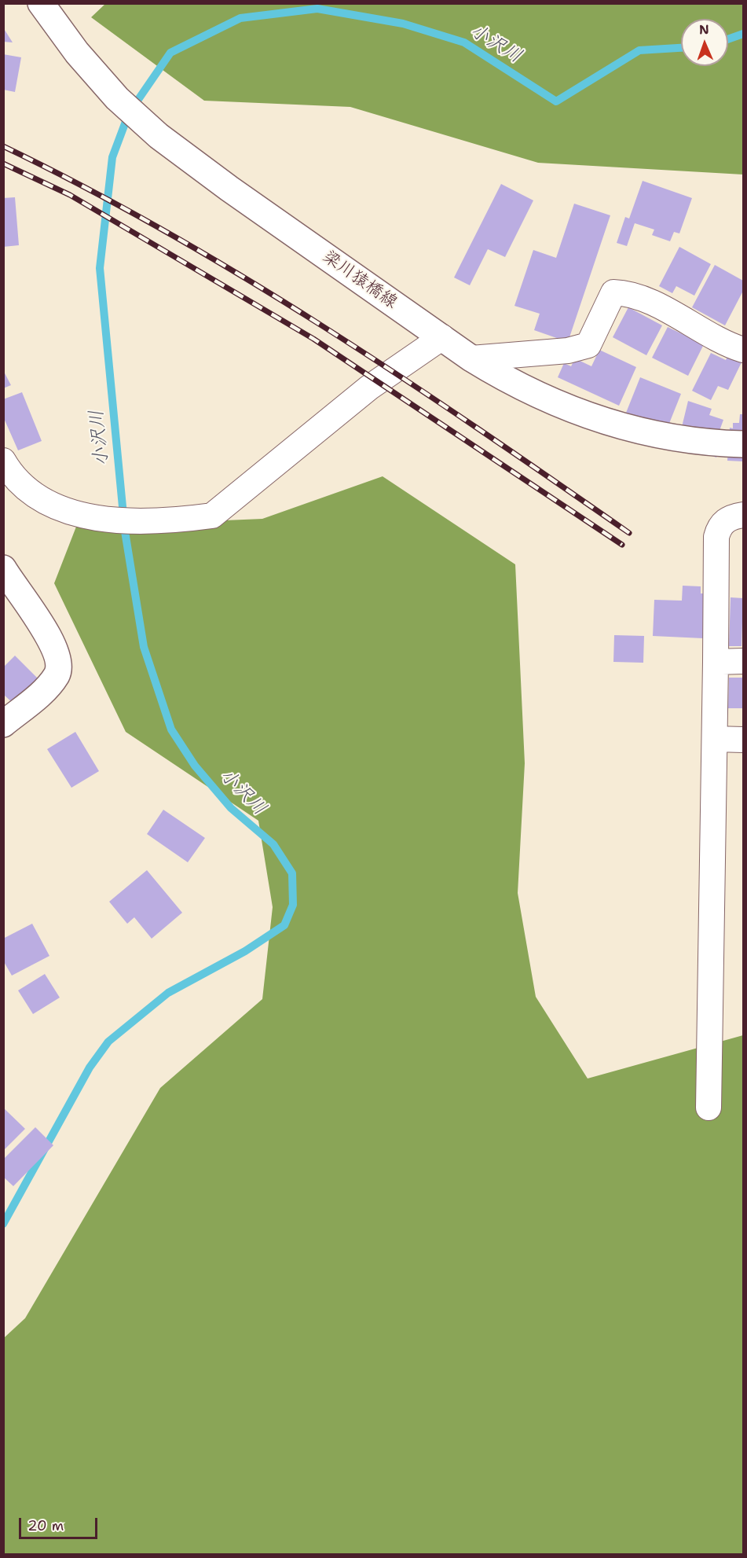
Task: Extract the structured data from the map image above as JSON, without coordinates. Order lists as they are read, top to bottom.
{
  "streets": {
    "main road": ["梁川猿橋線"]
  },
  "water": ["小沢川"],
  "scale_bar": "20 m",
  "north": "top"
}
